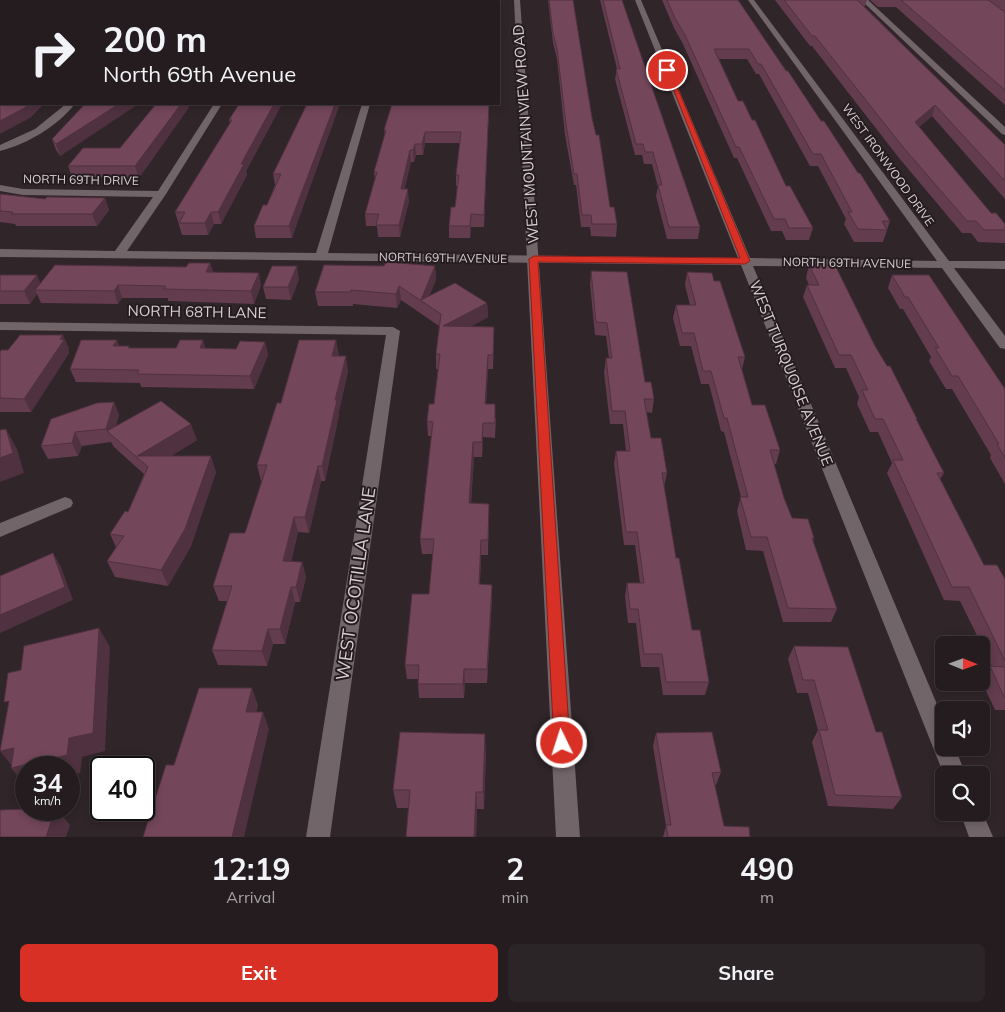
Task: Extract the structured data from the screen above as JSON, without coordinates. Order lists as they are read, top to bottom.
{
  "streets": {
    "street": [
      "WEST MOUNTAIN VIEW ROAD",
      "WEST IRONWOOD DRIVE",
      "NORTH 69TH DRIVE",
      "NORTH 69TH AVENUE",
      "NORTH 68TH LANE",
      "WEST TURQUOISE AVENUE",
      "WEST OCOTILLA LANE"
    ]
  },
  "crossings": [
    ["WEST MOUNTAIN VIEW ROAD", "NORTH 69TH AVENUE"],
    ["WEST IRONWOOD DRIVE", "NORTH 69TH AVENUE"],
    ["NORTH 69TH AVENUE", "WEST TURQUOISE AVENUE"],
    ["NORTH 68TH LANE", "WEST OCOTILLA LANE"]
  ],
  "north": "right",
  "page": {
    "turn": ["200 m", "North 69th Avenue"],
    "speed": "34 km/h",
    "limit": "40",
    "eta": [
      "12:19",
      "Arrival",
      "2",
      "min",
      "490",
      "m"
    ],
    "buttons": ["Exit", "Share"]
  }
}
